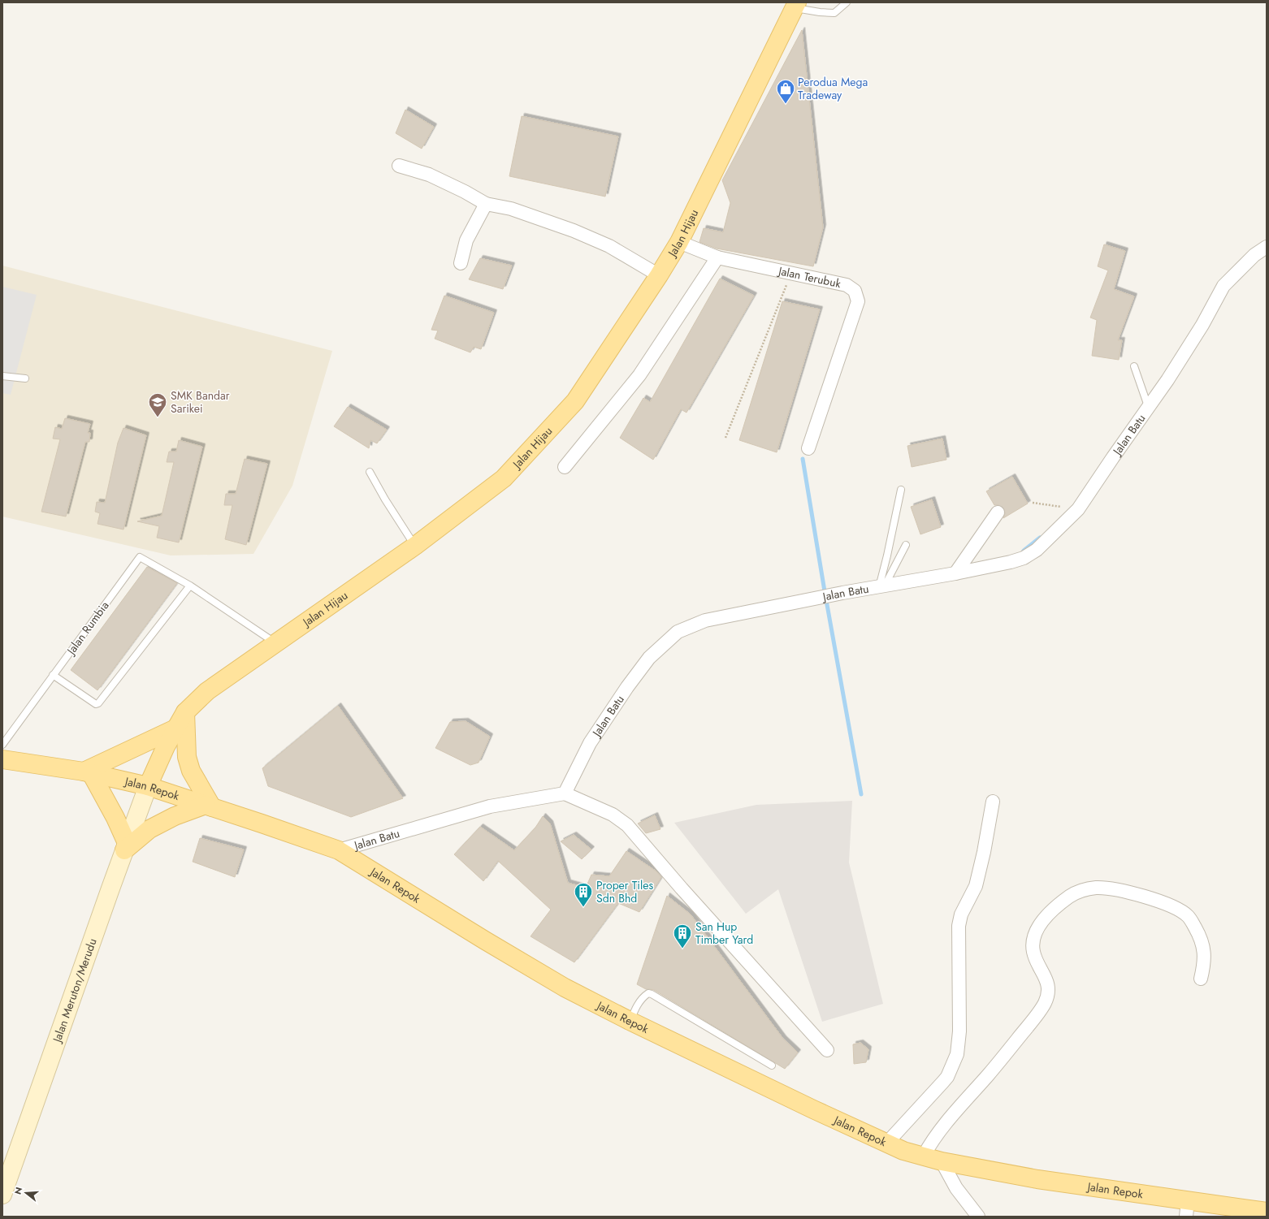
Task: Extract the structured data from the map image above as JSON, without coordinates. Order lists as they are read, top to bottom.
{
  "streets": {
    "main road": ["Jalan Hijau", "Jalan Repok", "Jalan Meruton/Merudu"],
    "street": ["Jalan Terubuk", "Jalan Batu"],
    "lane": ["Jalan Rumbia"]
  },
  "crossings": [
    ["Jalan Hijau", "Jalan Terubuk"],
    ["Jalan Hijau", "Jalan Repok"],
    ["Jalan Hijau", "Jalan Meruton/Merudu"],
    ["Jalan Batu", "Jalan Repok"],
    ["Jalan Repok", "Jalan Meruton/Merudu"]
  ],
  "places": {
    "shop": ["Perodua Mega Tradeway"],
    "school or university": ["SMK Bandar Sarikei"],
    "building": ["Proper Tiles Sdn Bhd", "San Hup Timber Yard"]
  },
  "north": "left"
}
